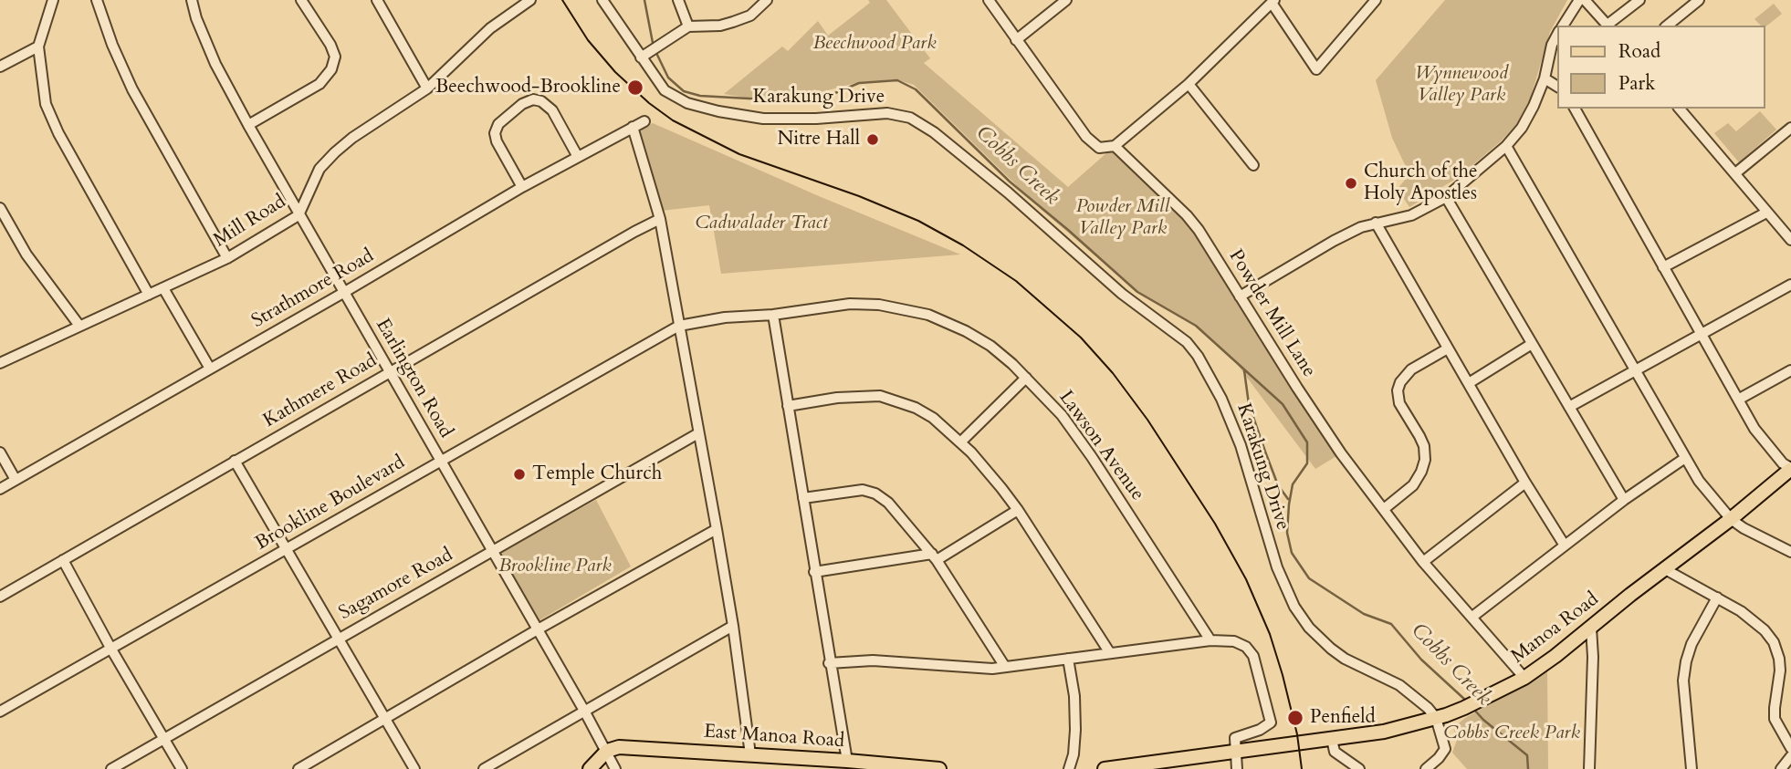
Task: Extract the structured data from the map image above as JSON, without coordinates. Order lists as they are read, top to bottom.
{
  "streets": {
    "main road": ["Manoa Road", "East Manoa Road"],
    "street": [
      "Karakung Drive",
      "Mill Road",
      "Strathmore Road",
      "Powder Mill Lane",
      "Earlington Road",
      "Kathmere Road",
      "Lawson Avenue",
      "Brookline Boulevard",
      "Sagamore Road"
    ]
  },
  "crossings": [
    ["Karakung Drive", "Manoa Road"],
    ["Mill Road", "Earlington Road"],
    ["Strathmore Road", "Earlington Road"],
    ["Powder Mill Lane", "Manoa Road"],
    ["Earlington Road", "Kathmere Road"],
    ["Earlington Road", "Brookline Boulevard"],
    ["Earlington Road", "Sagamore Road"],
    ["Earlington Road", "East Manoa Road"],
    ["Lawson Avenue", "Brookline Boulevard"]
  ],
  "water": ["Cobbs Creek"],
  "parks": [
    "Beechwood Park",
    "Wynnewood Valley Park",
    "Powder Mill Valley Park",
    "Cadwalader Tract",
    "Brookline Park",
    "Cobbs Creek Park"
  ],
  "places": [
    "Beechwood-Brookline",
    "Nitre Hall",
    "Church of the Holy Apostles",
    "Temple Church",
    "Penfield"
  ],
  "legend": ["Road", "Park"]
}
